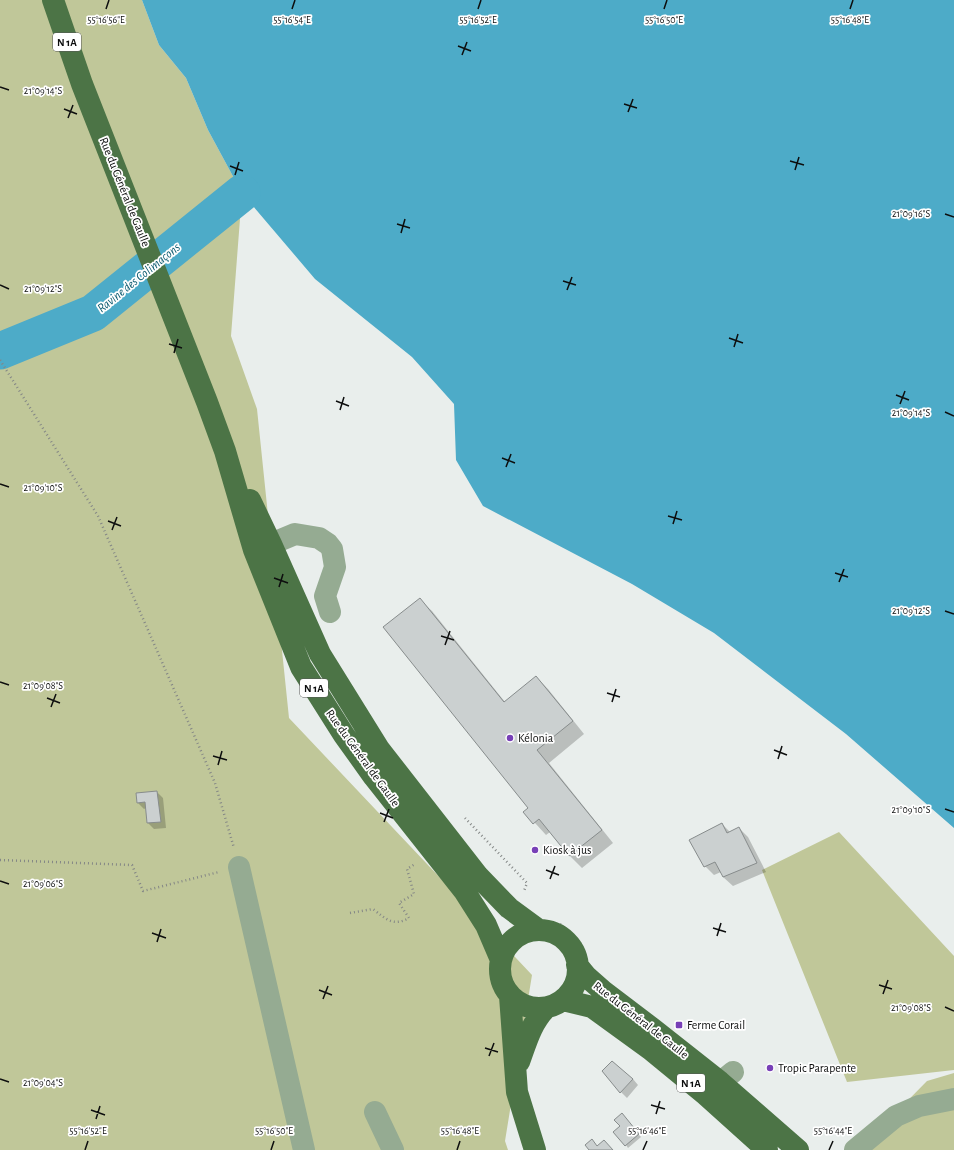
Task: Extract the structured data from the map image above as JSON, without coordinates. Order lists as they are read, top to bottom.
{
  "streets": {
    "main road": ["N 1A", "Rue du Général de Gaulle"]
  },
  "water": ["Ravine des Colimaçons"],
  "places": {
    "other": ["Kélonia", "Kiosk à jus", "Tropic Parapente"],
    "transit": ["Ferme Corail"]
  },
  "coordinates": [
    "55°16'56\"E",
    "55°16'54\"E",
    "55°16'52\"E",
    "55°16'50\"E",
    "55°16'48\"E",
    "21°09'14\"S",
    "21°09'16\"S",
    "21°09'12\"S",
    "21°09'10\"S",
    "21°09'08\"S",
    "21°09'06\"S",
    "21°09'04\"S",
    "55°16'46\"E",
    "55°16'44\"E"
  ]
}
